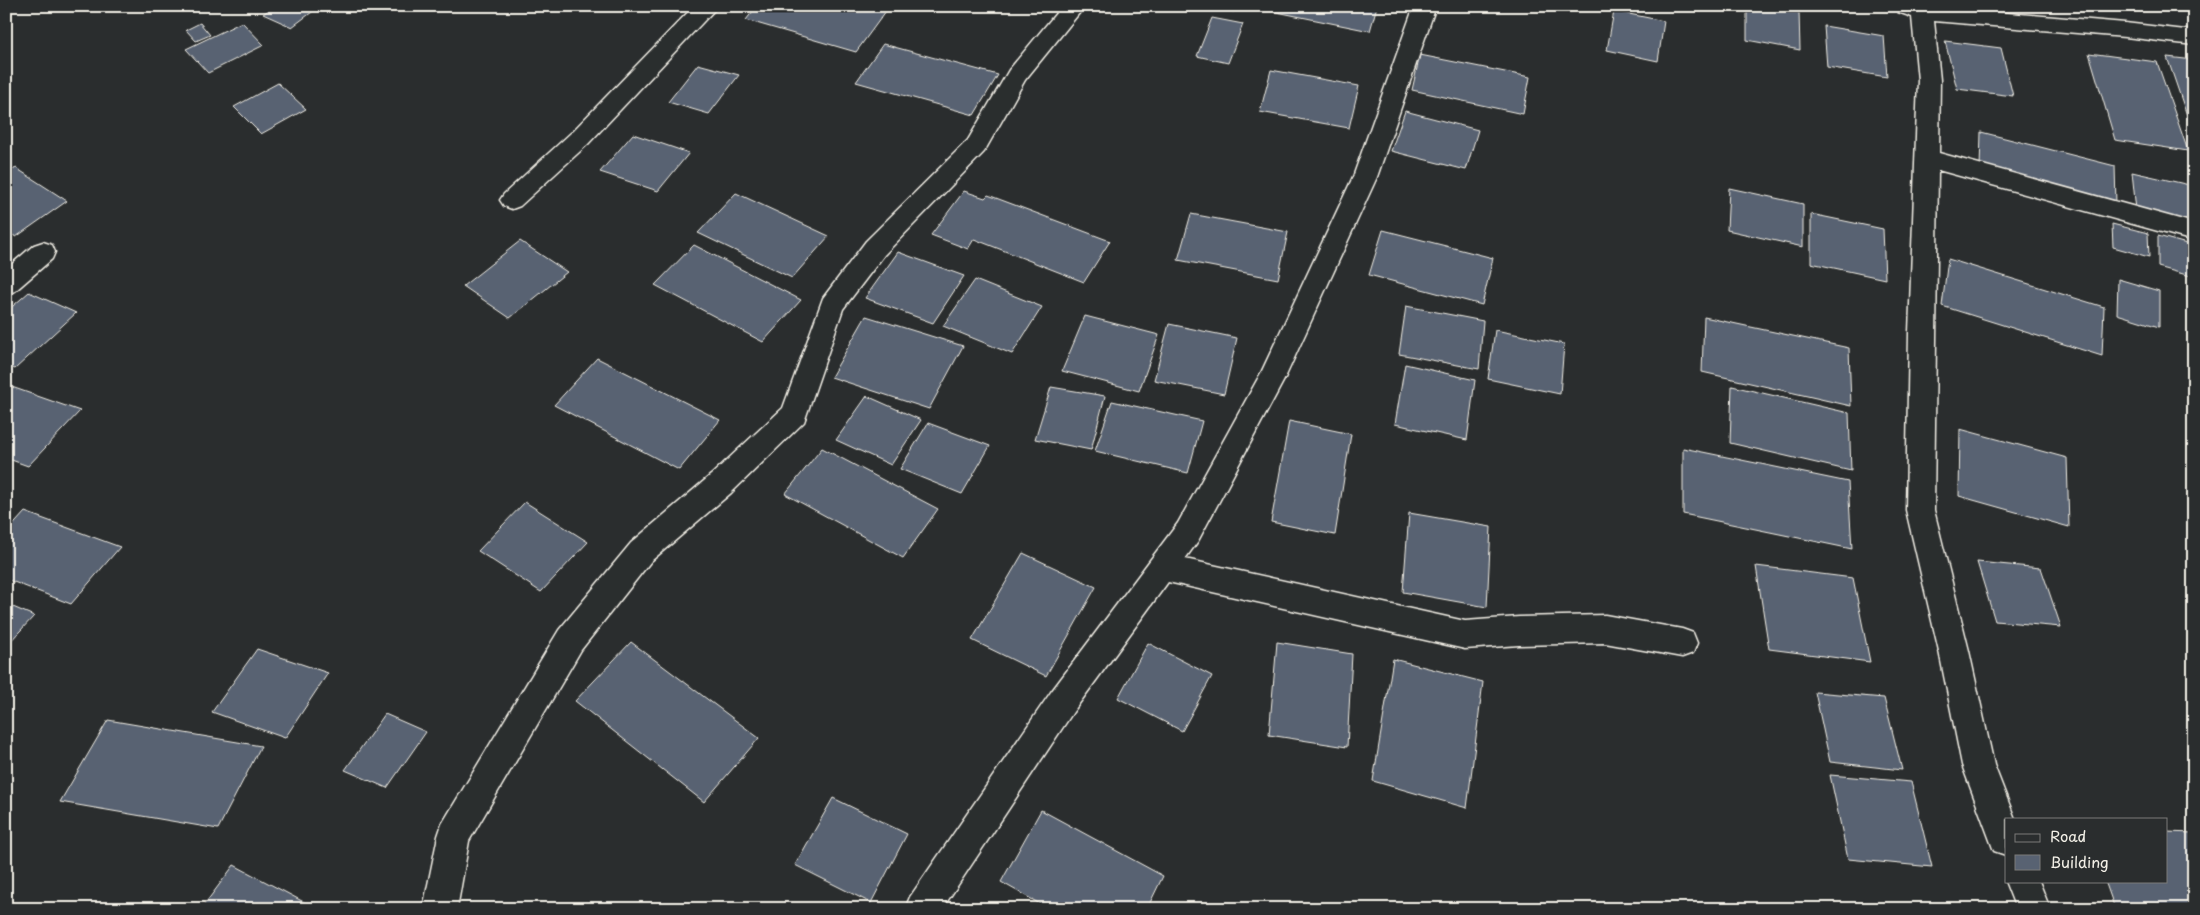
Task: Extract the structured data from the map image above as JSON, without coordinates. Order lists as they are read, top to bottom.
{
  "legend": ["Road", "Building"]
}
